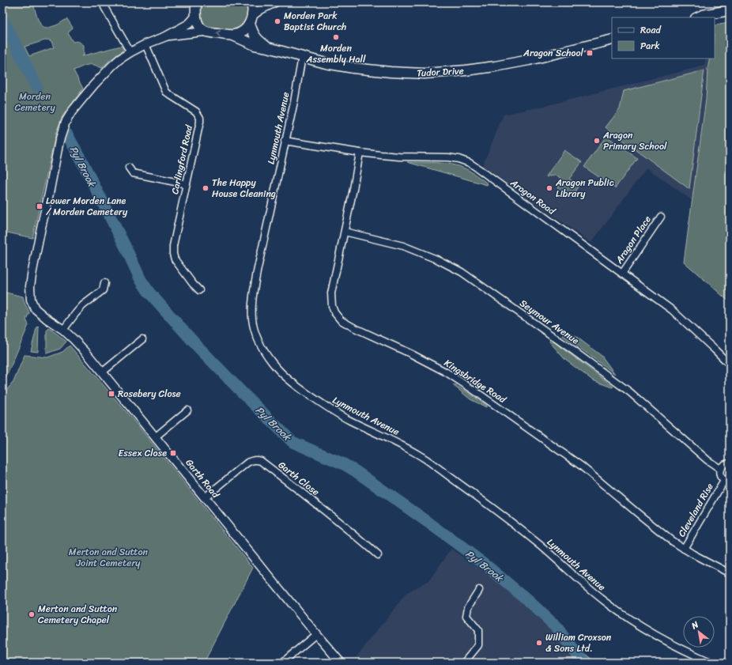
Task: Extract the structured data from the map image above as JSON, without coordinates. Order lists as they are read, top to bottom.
{
  "streets": {
    "main road": ["Tudor Drive"],
    "street": [
      "Lynmouth Avenue",
      "Carlingford Road",
      "Aragon Road",
      "Aragon Place",
      "Seymour Avenue",
      "Kingsbridge Road",
      "Garth Road",
      "Garth Close",
      "Cleveland Rise"
    ]
  },
  "crossings": [
    ["Tudor Drive", "Lynmouth Avenue"],
    ["Lynmouth Avenue", "Aragon Road"],
    ["Carlingford Road", "Garth Road"],
    ["Aragon Road", "Aragon Place"],
    ["Aragon Road", "Kingsbridge Road"],
    ["Seymour Avenue", "Kingsbridge Road"],
    ["Kingsbridge Road", "Cleveland Rise"],
    ["Garth Road", "Garth Close"]
  ],
  "water": ["Pyl Brook"],
  "parks": ["Morden Cemetery", "Merton and Sutton Joint Cemetery"],
  "places": {
    "other": [
      "Morden Park Baptist Church",
      "Morden Assembly Hall",
      "Aragon Primary School",
      "The Happy House Cleaning",
      "Aragon Public Library",
      "Merton and Sutton Cemetery Chapel",
      "William Croxson & Sons Ltd."
    ],
    "transit": [
      "Aragon School",
      "Lower Morden Lane / Morden Cemetery",
      "Rosebery Close",
      "Essex Close"
    ]
  },
  "legend": ["Road", "Park"],
  "north": "top left"
}
